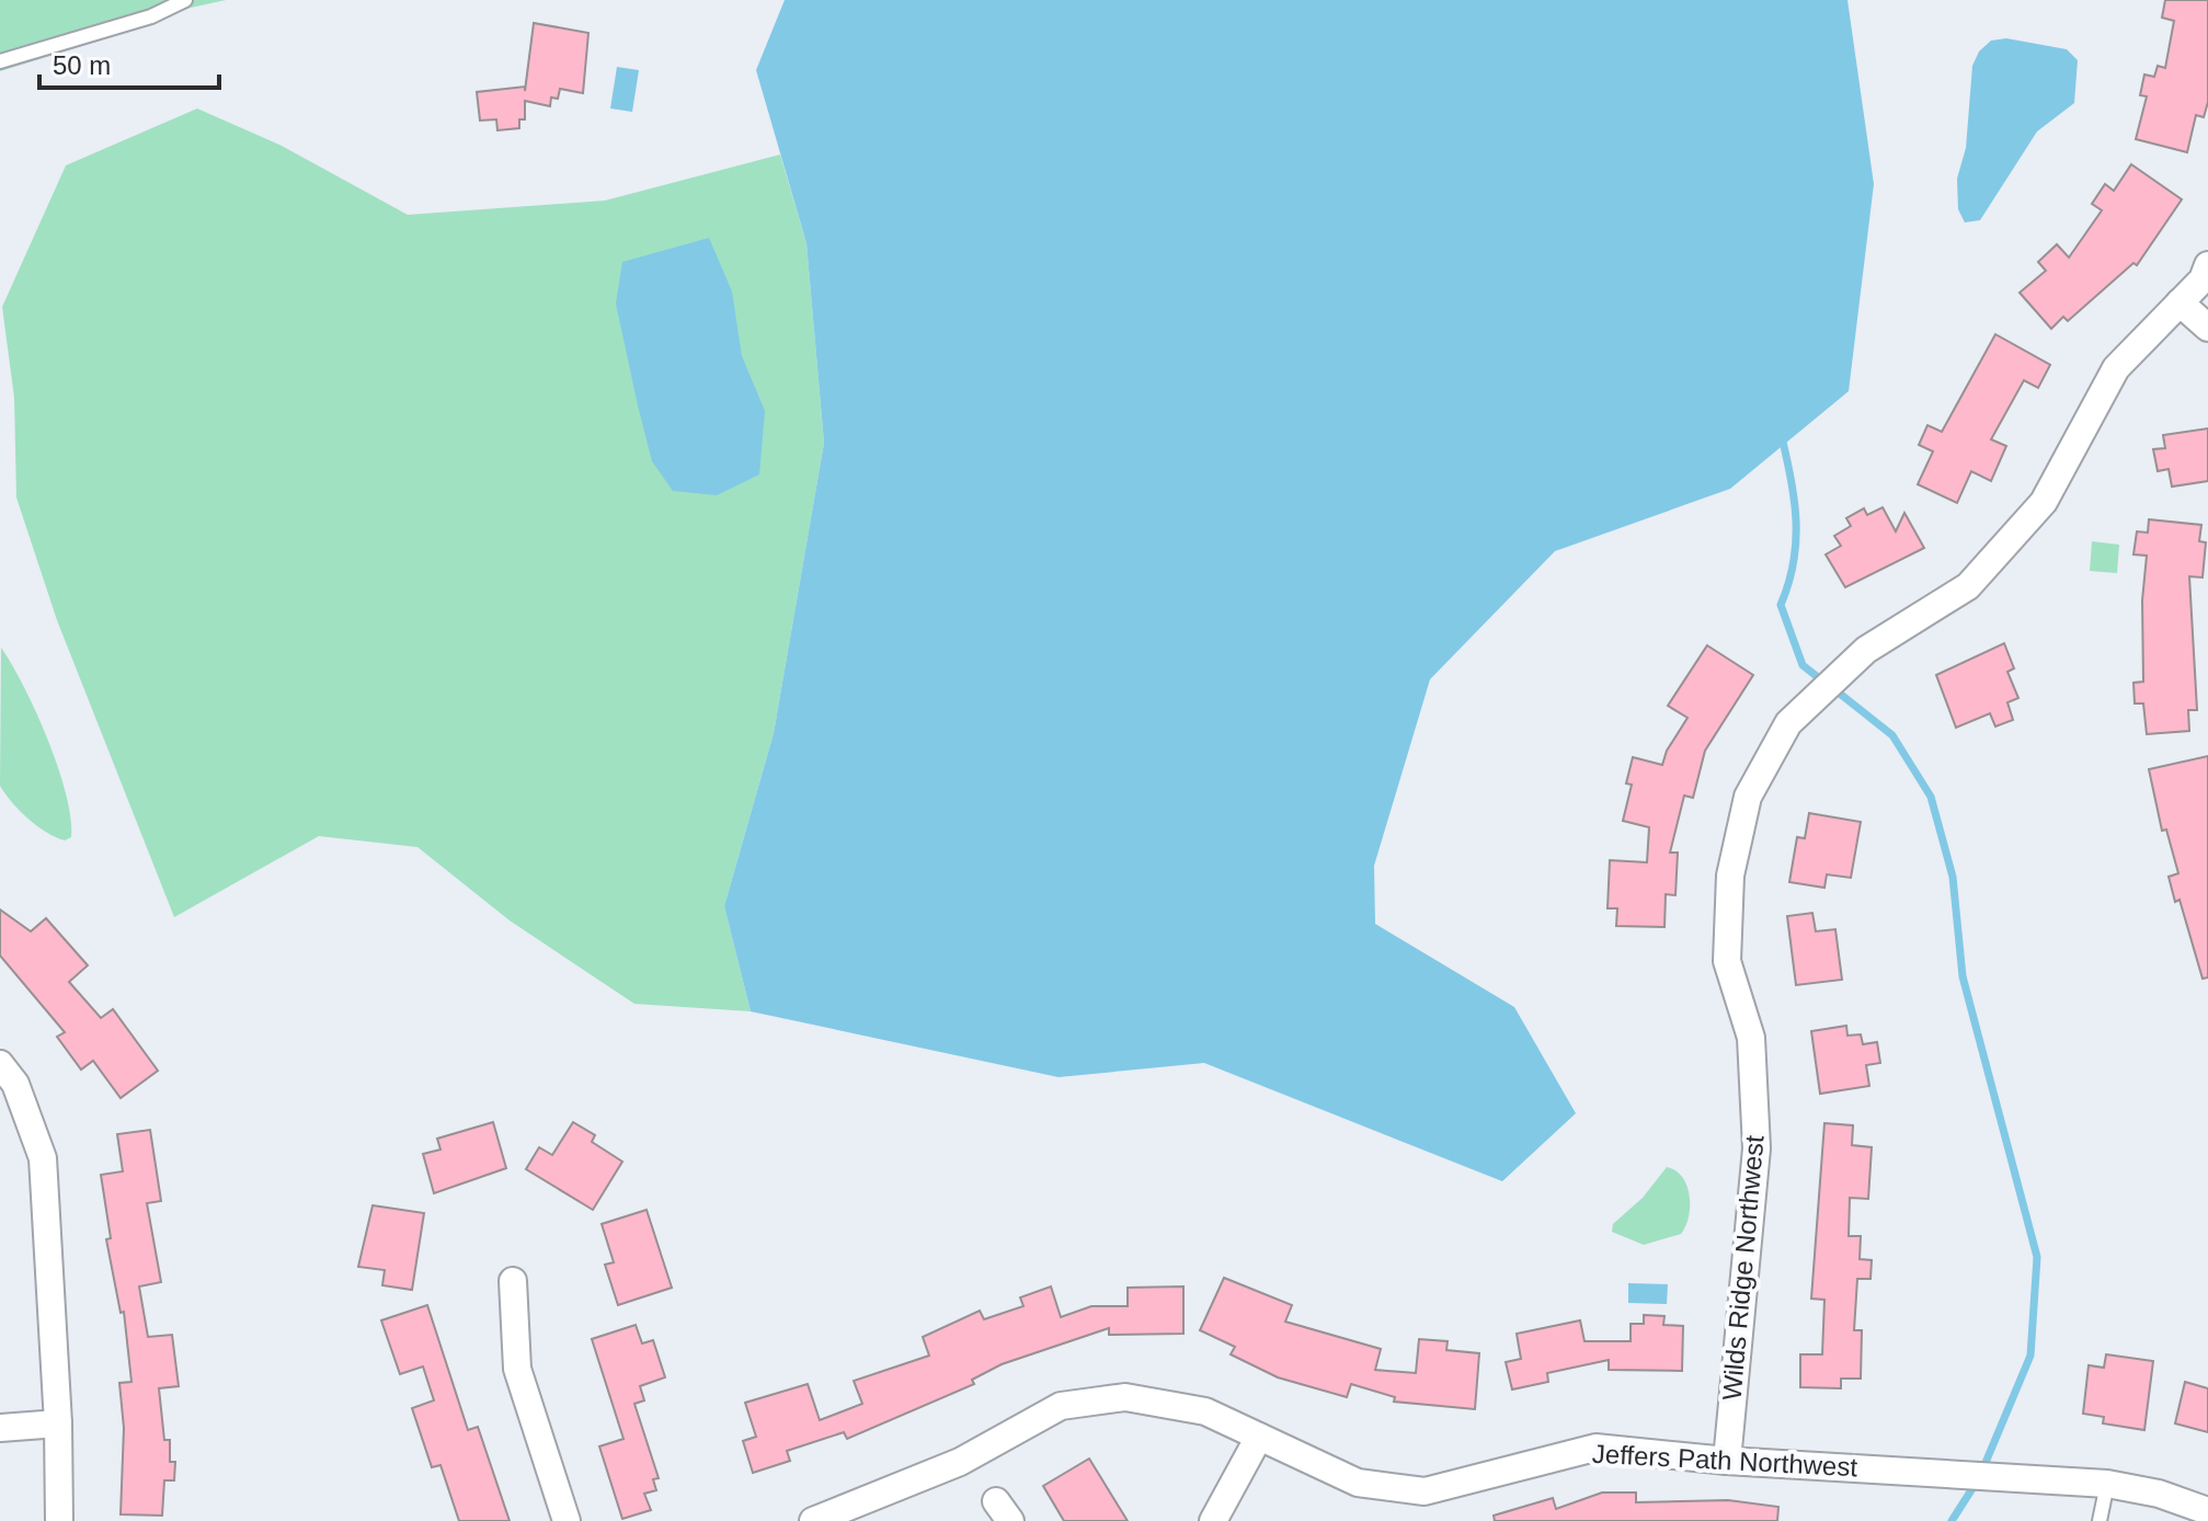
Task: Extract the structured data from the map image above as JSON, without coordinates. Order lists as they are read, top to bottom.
{
  "streets": {
    "street": ["Wilds Ridge Northwest", "Jeffers Path Northwest"]
  },
  "crossings": [
    ["Wilds Ridge Northwest", "Jeffers Path Northwest"]
  ],
  "scale_bar": "50 m"
}
